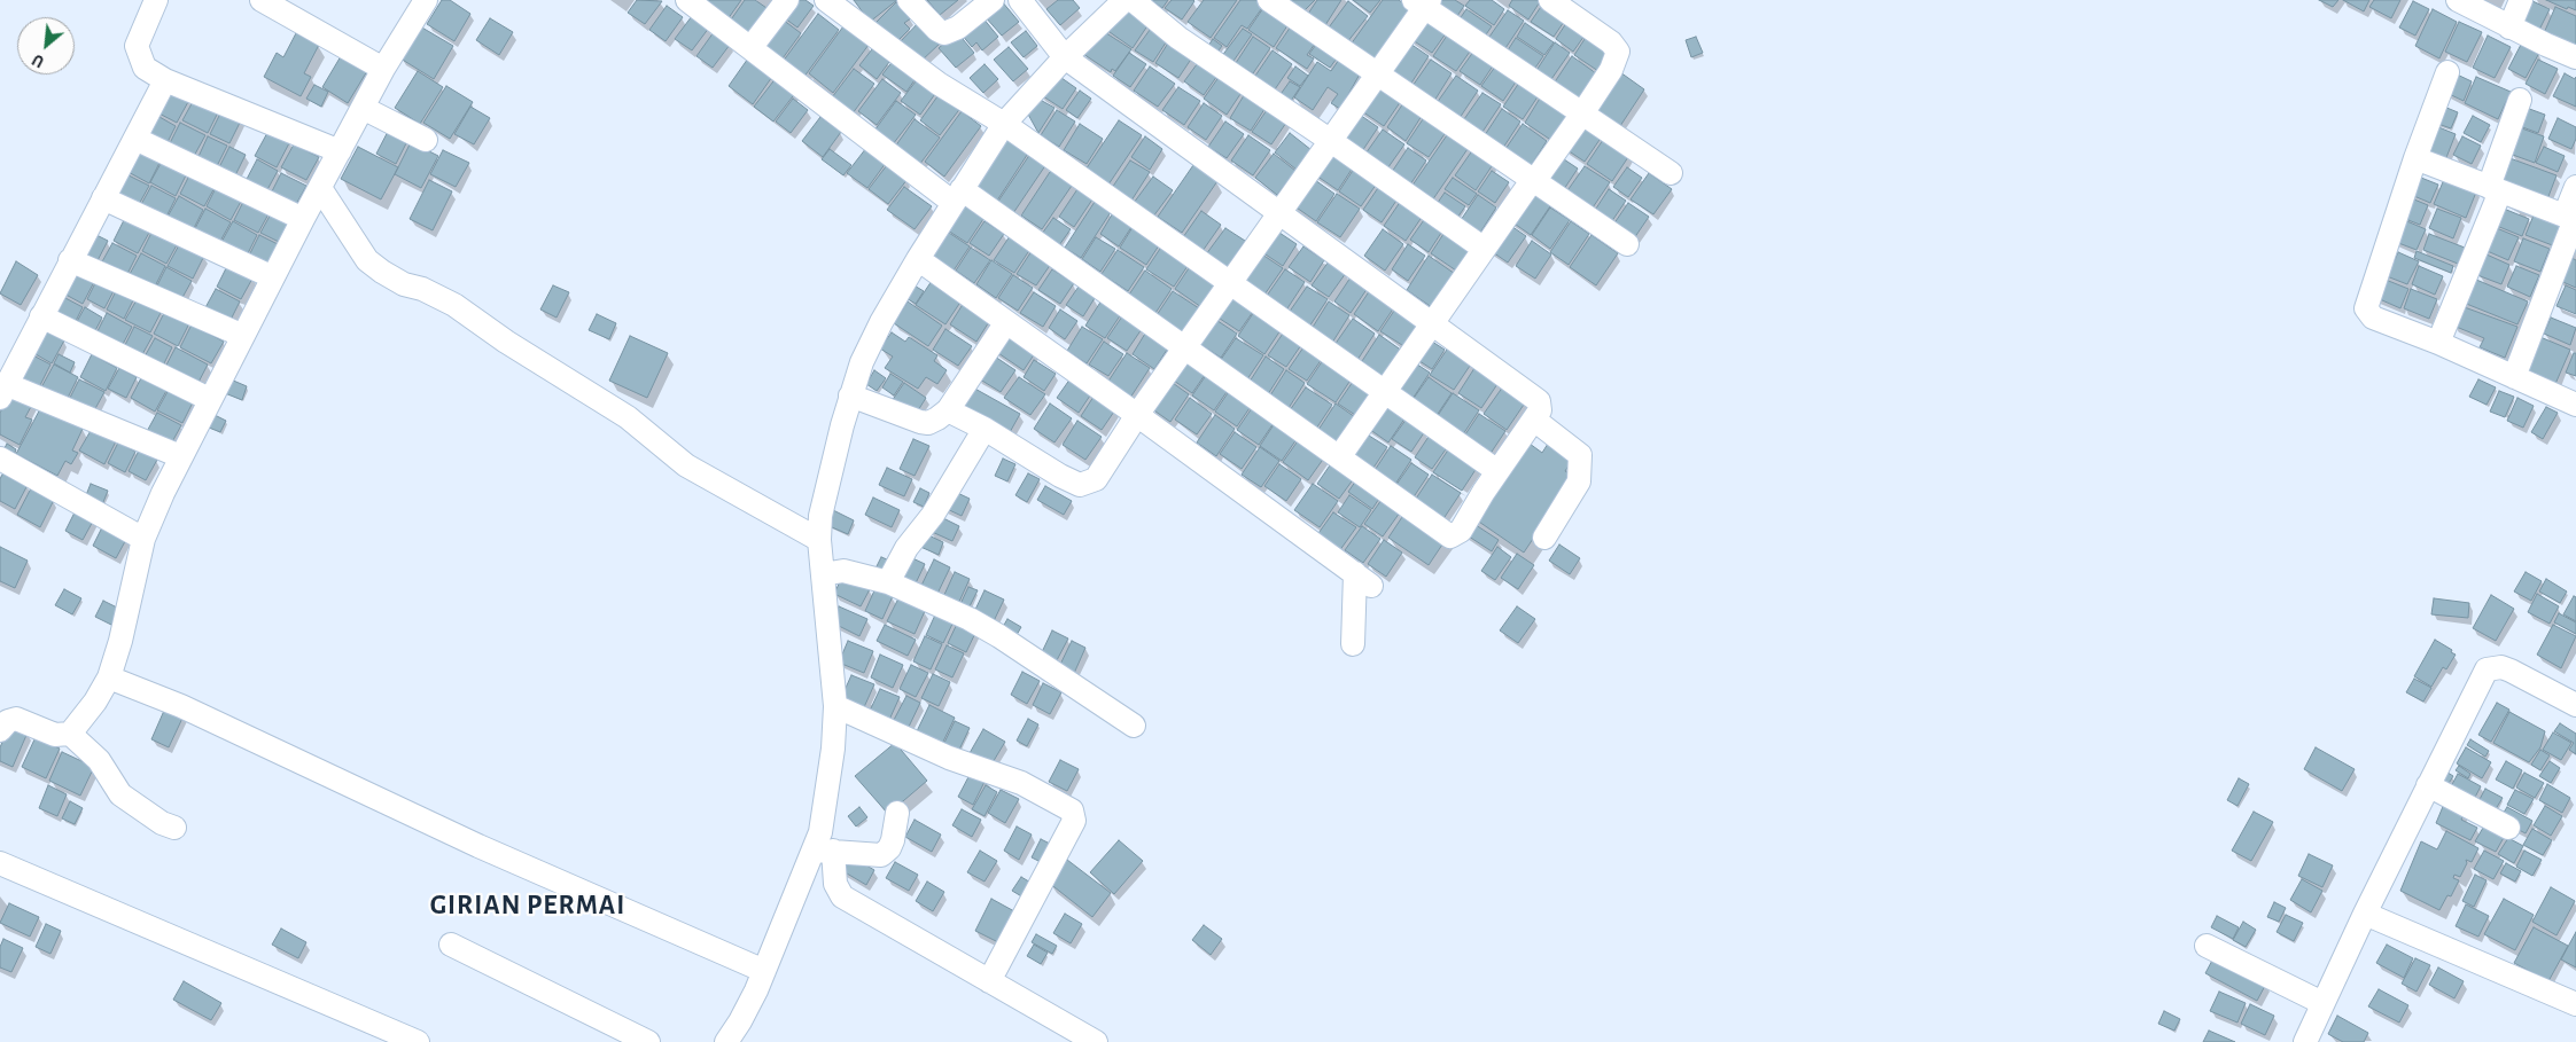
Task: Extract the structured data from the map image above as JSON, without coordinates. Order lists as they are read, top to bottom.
{
  "districts": ["GIRIAN PERMAI"],
  "north": "bottom left"
}
